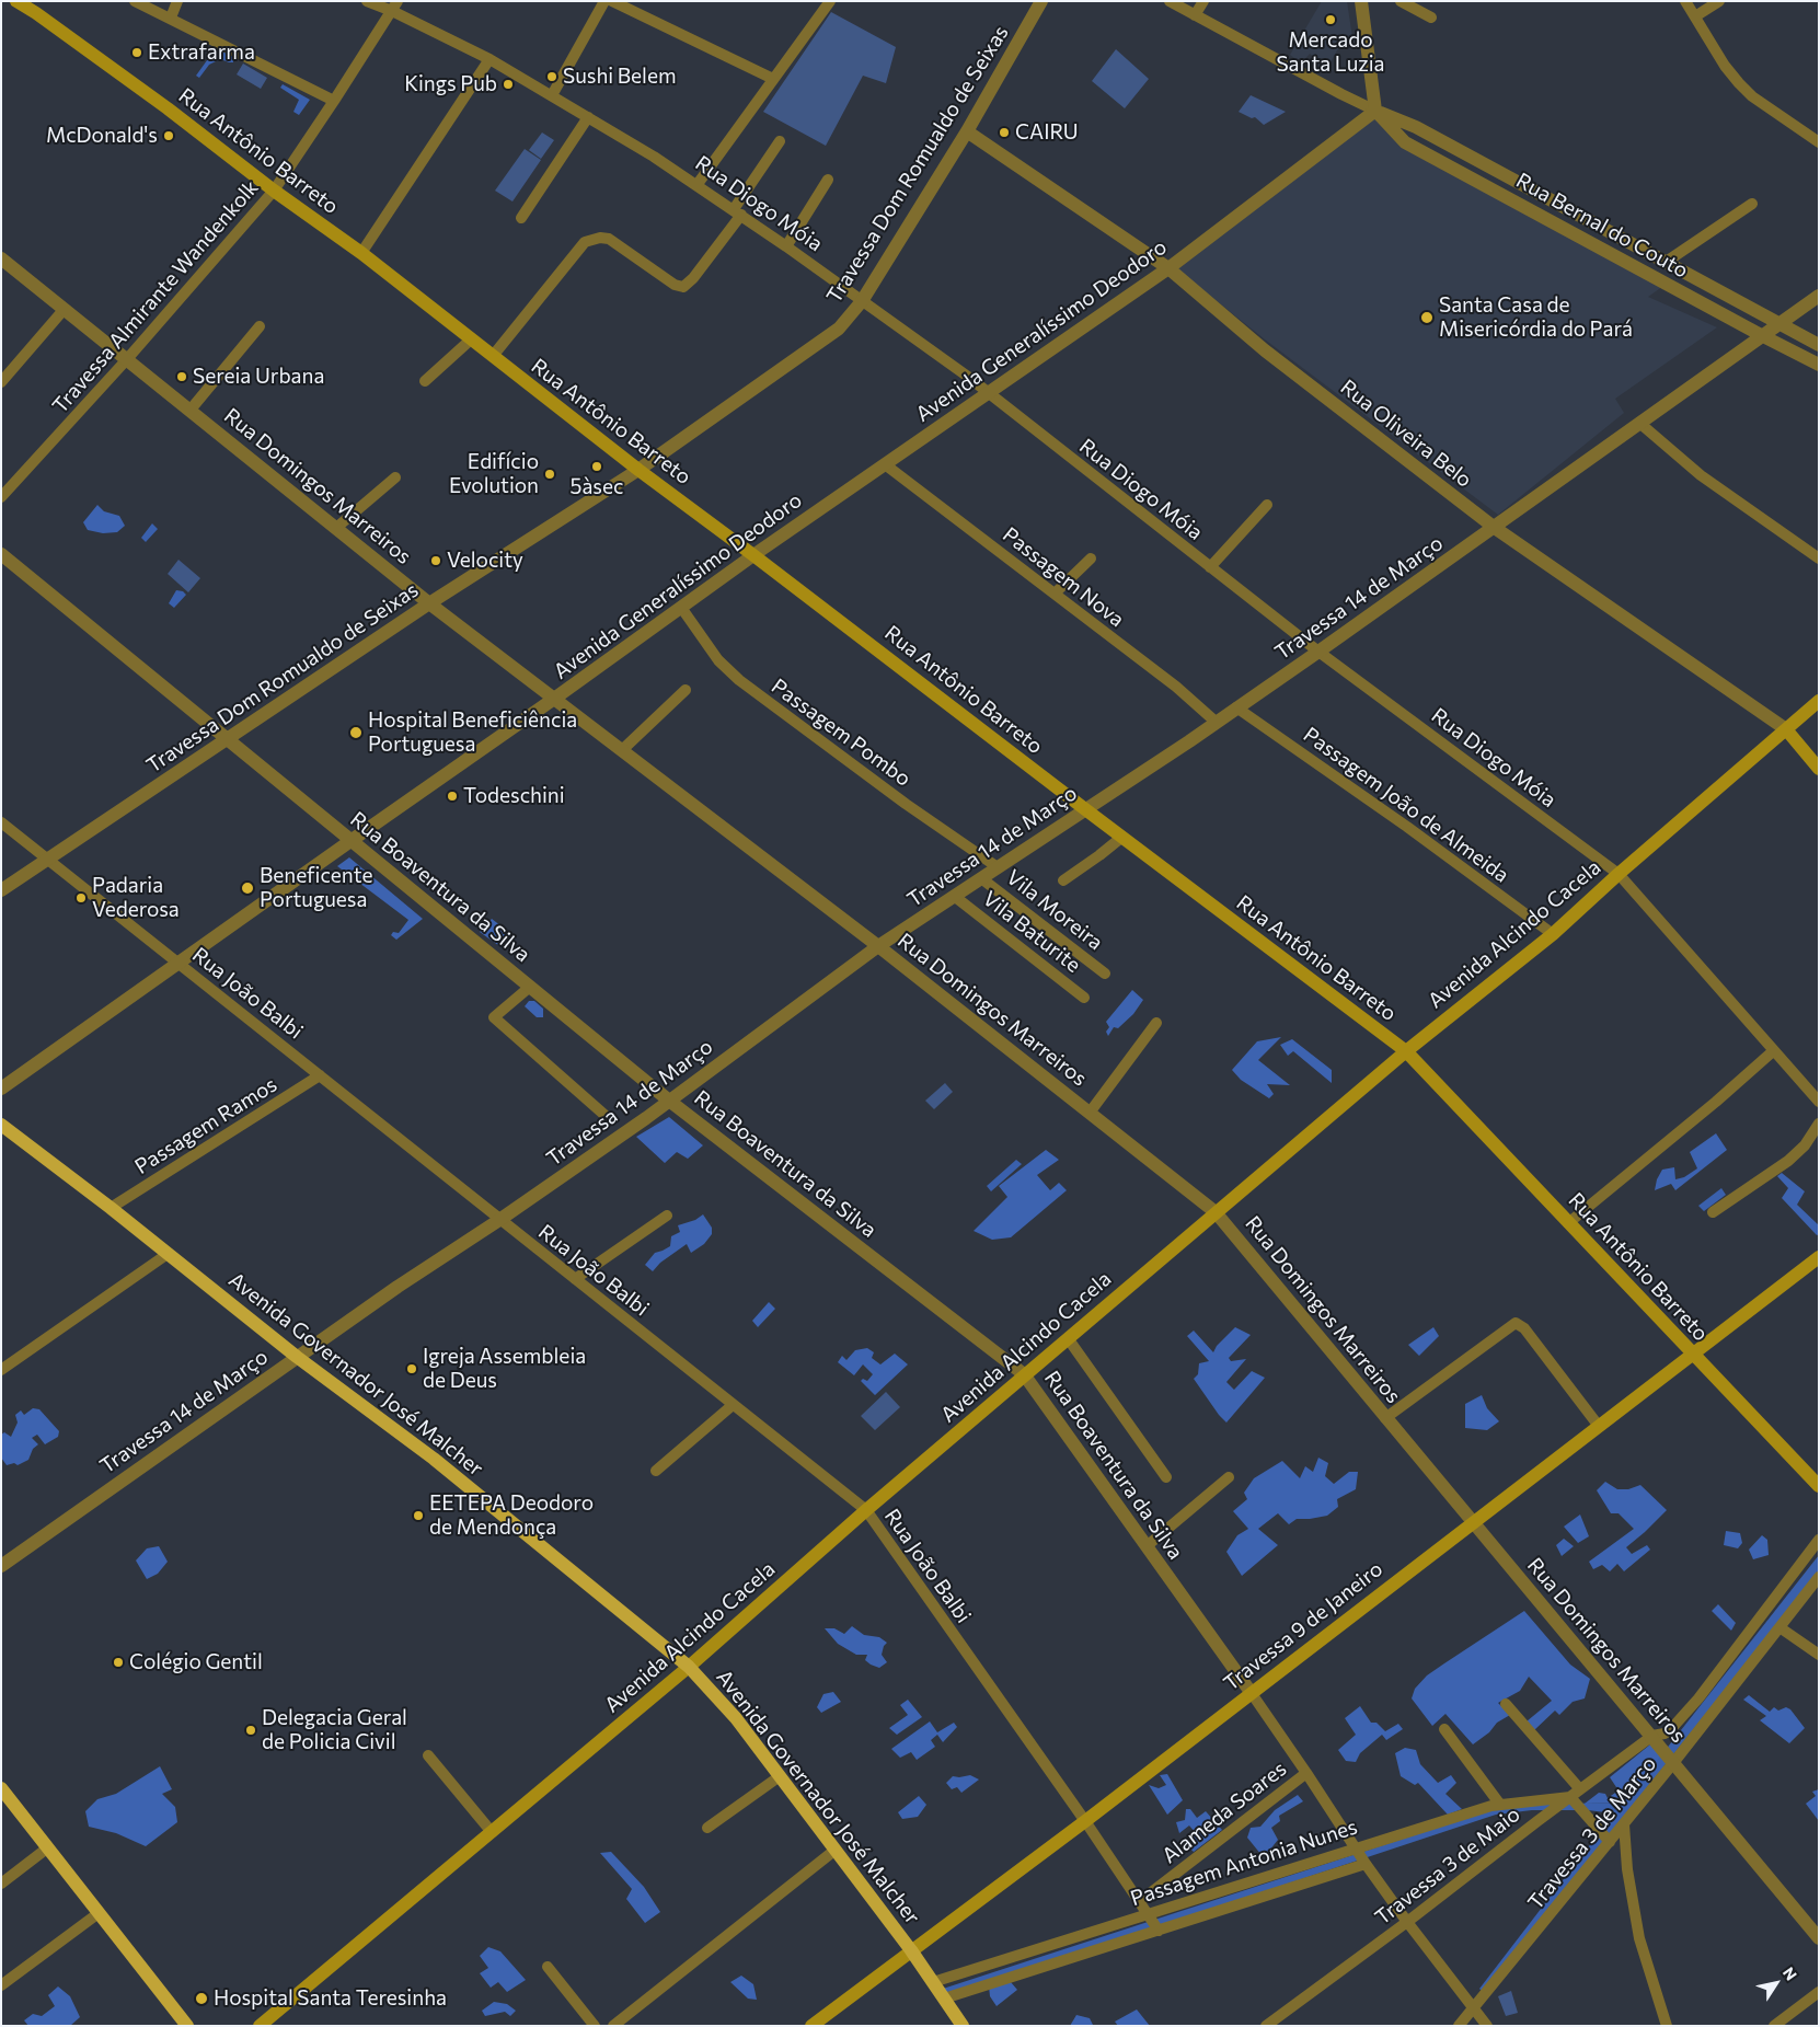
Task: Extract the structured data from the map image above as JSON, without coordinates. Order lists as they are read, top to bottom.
{
  "streets": {
    "main road": [
      "Rua Antônio Barreto",
      "Rua Oliveira Belo",
      "Avenida Alcindo Cacela",
      "Avenida Governador José Malcher",
      "Travessa 9 de Janeiro"
    ],
    "street": [
      "Travessa Dom Romualdo de Seixas",
      "Rua Diogo Móia",
      "Rua Bernal do Couto",
      "Travessa Almirante Wandenkolk",
      "Avenida Generalíssimo Deodoro",
      "Rua Domingos Marreiros",
      "Passagem Nova",
      "Travessa 14 de Março",
      "Passagem Pombo",
      "Passagem João de Almeida",
      "Rua Boaventura da Silva",
      "Vila Moreira",
      "Vila Baturite",
      "Rua João Balbi",
      "Passagem Ramos",
      "Alameda Soares",
      "Travessa 3 de Março",
      "Passagem Antonia Nunes",
      "Travessa 3 de Maio"
    ]
  },
  "crossings": [
    ["Rua Antônio Barreto", "Travessa Dom Romualdo de Seixas"],
    ["Rua Antônio Barreto", "Travessa Almirante Wandenkolk"],
    ["Rua Antônio Barreto", "Avenida Generalíssimo Deodoro"],
    ["Rua Antônio Barreto", "Travessa 14 de Março"],
    ["Rua Antônio Barreto", "Avenida Alcindo Cacela"],
    ["Rua Antônio Barreto", "Travessa 9 de Janeiro"],
    ["Travessa Dom Romualdo de Seixas", "Rua Diogo Móia"],
    ["Travessa Dom Romualdo de Seixas", "Rua Oliveira Belo"],
    ["Travessa Dom Romualdo de Seixas", "Rua Domingos Marreiros"],
    ["Travessa Dom Romualdo de Seixas", "Rua Boaventura da Silva"],
    ["Travessa Dom Romualdo de Seixas", "Rua João Balbi"],
    ["Rua Diogo Móia", "Travessa Almirante Wandenkolk"],
    ["Rua Diogo Móia", "Avenida Generalíssimo Deodoro"],
    ["Rua Diogo Móia", "Travessa 14 de Março"],
    ["Rua Diogo Móia", "Avenida Alcindo Cacela"],
    ["Rua Bernal do Couto", "Avenida Generalíssimo Deodoro"],
    ["Rua Bernal do Couto", "Travessa 14 de Março"],
    ["Travessa Almirante Wandenkolk", "Rua Domingos Marreiros"],
    ["Avenida Generalíssimo Deodoro", "Rua Oliveira Belo"],
    ["Avenida Generalíssimo Deodoro", "Rua Domingos Marreiros"],
    ["Avenida Generalíssimo Deodoro", "Passagem Nova"],
    ["Avenida Generalíssimo Deodoro", "Passagem Pombo"],
    ["Avenida Generalíssimo Deodoro", "Rua Boaventura da Silva"],
    ["Avenida Generalíssimo Deodoro", "Rua João Balbi"],
    ["Rua Oliveira Belo", "Travessa 14 de Março"],
    ["Rua Oliveira Belo", "Avenida Alcindo Cacela"],
    ["Rua Domingos Marreiros", "Travessa 14 de Março"],
    ["Rua Domingos Marreiros", "Avenida Alcindo Cacela"],
    ["Rua Domingos Marreiros", "Travessa 9 de Janeiro"],
    ["Rua Domingos Marreiros", "Travessa 3 de Março"],
    ["Rua Domingos Marreiros", "Travessa 3 de Maio"],
    ["Passagem Nova", "Travessa 14 de Março"],
    ["Travessa 14 de Março", "Passagem Pombo"],
    ["Travessa 14 de Março", "Passagem João de Almeida"],
    ["Travessa 14 de Março", "Rua Boaventura da Silva"],
    ["Travessa 14 de Março", "Vila Moreira"],
    ["Travessa 14 de Março", "Vila Baturite"],
    ["Travessa 14 de Março", "Rua João Balbi"],
    ["Travessa 14 de Março", "Avenida Governador José Malcher"],
    ["Passagem João de Almeida", "Avenida Alcindo Cacela"],
    ["Rua Boaventura da Silva", "Avenida Alcindo Cacela"],
    ["Rua Boaventura da Silva", "Travessa 9 de Janeiro"],
    ["Rua Boaventura da Silva", "Alameda Soares"],
    ["Rua Boaventura da Silva", "Passagem Antonia Nunes"],
    ["Avenida Alcindo Cacela", "Rua João Balbi"],
    ["Avenida Alcindo Cacela", "Avenida Governador José Malcher"],
    ["Rua João Balbi", "Passagem Ramos"],
    ["Rua João Balbi", "Travessa 9 de Janeiro"],
    ["Rua João Balbi", "Alameda Soares"],
    ["Rua João Balbi", "Passagem Antonia Nunes"],
    ["Passagem Ramos", "Avenida Governador José Malcher"],
    ["Avenida Governador José Malcher", "Travessa 9 de Janeiro"],
    ["Avenida Governador José Malcher", "Passagem Antonia Nunes"],
    ["Travessa 3 de Março", "Travessa 3 de Maio"],
    ["Passagem Antonia Nunes", "Travessa 3 de Maio"]
  ],
  "places": [
    "Mercado Santa Luzia",
    "Extrafarma",
    "Sushi Belem",
    "Kings Pub",
    "CAIRU",
    "McDonald's",
    "Santa Casa de Misericórdia do Pará",
    "Sereia Urbana",
    "5àsec",
    "Edifício Evolution",
    "Velocity",
    "Hospital Beneficiência Portuguesa",
    "Todeschini",
    "Beneficente Portuguesa",
    "Padaria Vederosa",
    "Igreja Assembleia de Deus",
    "EETEPA Deodoro de Mendonça",
    "Colégio Gentil",
    "Delegacia Geral de Policia Civil",
    "Hospital Santa Teresinha"
  ],
  "north": "top right"
}
